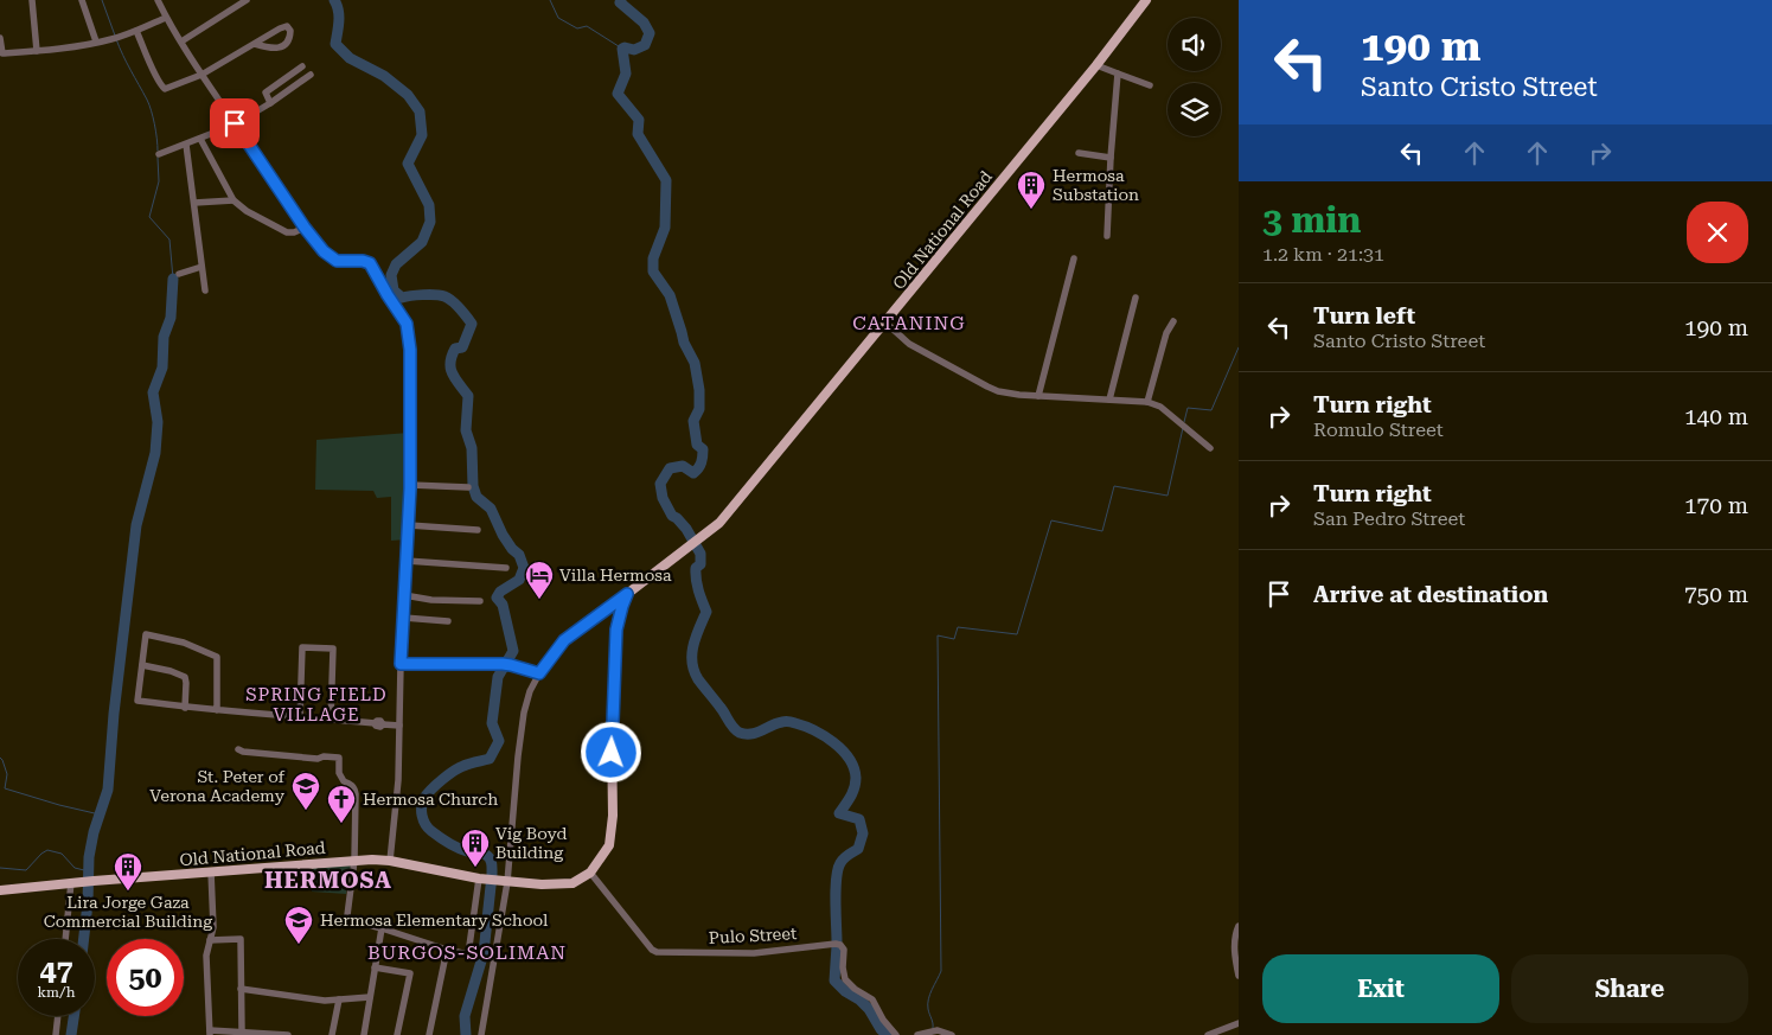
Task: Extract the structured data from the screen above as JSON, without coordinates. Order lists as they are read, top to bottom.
{
  "streets": {
    "main road": ["Old National Road"],
    "street": ["Pulo Street"]
  },
  "crossings": [
    ["Old National Road", "Pulo Street"]
  ],
  "districts": [
    "CATANING",
    "SPRING FIELD VILLAGE",
    "HERMOSA",
    "BURGOS-SOLIMAN"
  ],
  "places": {
    "building": ["Hermosa Substation", "Vig Boyd Building", "Lira Jorge Gaza Commercial Building"],
    "hotel": ["Villa Hermosa"],
    "school or university": ["St. Peter of Verona Academy", "Hermosa Elementary School"],
    "church": ["Hermosa Church"]
  },
  "page": {
    "turn": ["190 m", "Santo Cristo Street"],
    "heading": ["3 min", "1.2 km · 21:31"],
    "list": [
      {
        "name": "Turn left",
        "note": "Santo Cristo Street",
        "value": "190 m"
      },
      {
        "name": "Turn right",
        "note": "Romulo Street",
        "value": "140 m"
      },
      {
        "name": "Turn right",
        "note": "San Pedro Street",
        "value": "170 m"
      },
      {
        "name": "Arrive at destination",
        "value": "750 m"
      }
    ],
    "speed": "47 km/h",
    "limit": "50",
    "buttons": ["Exit", "Share"]
  }
}
